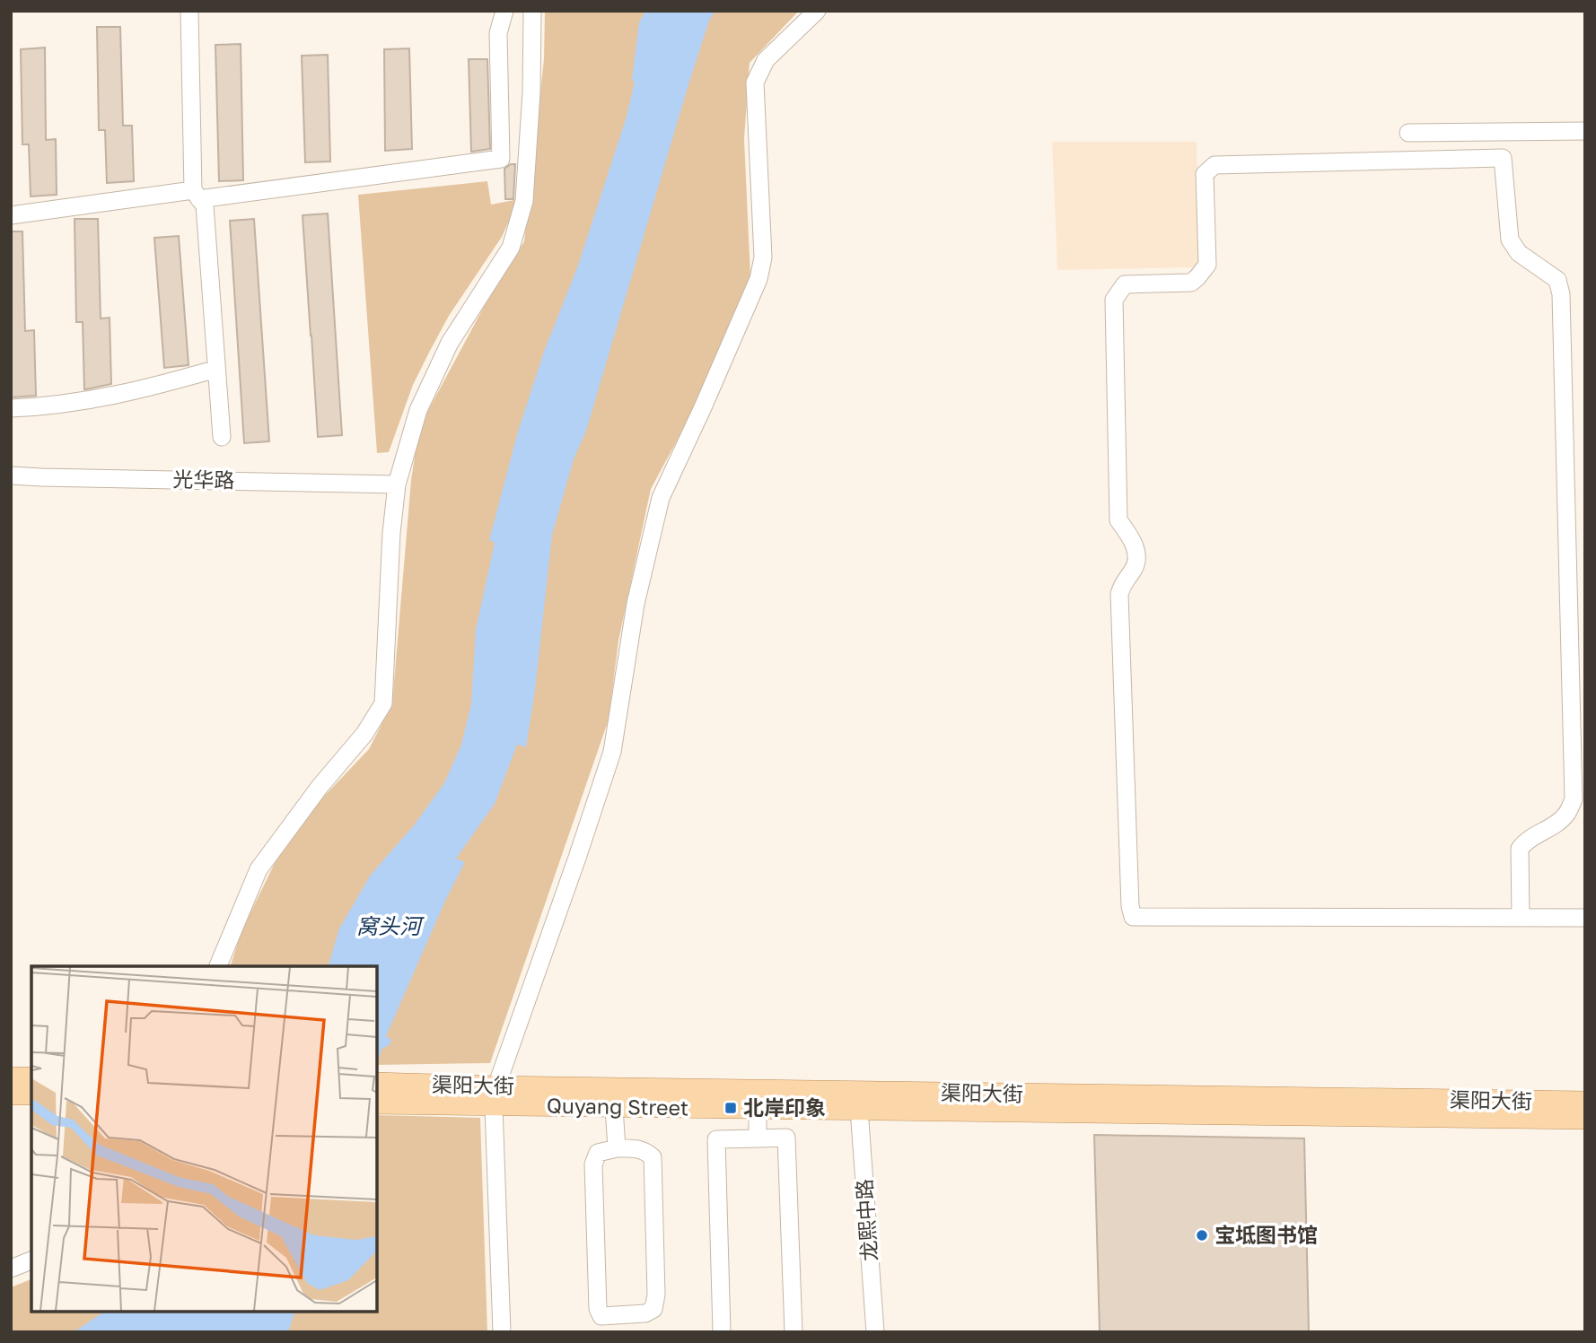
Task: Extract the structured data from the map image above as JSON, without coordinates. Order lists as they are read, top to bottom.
{
  "streets": {
    "main road": ["渠阳大街", "Quyang Street"],
    "street": ["光华路", "龙熙中路"]
  },
  "crossings": [
    ["渠阳大街", "Quyang Street"],
    ["渠阳大街", "龙熙中路"],
    ["Quyang Street", "龙熙中路"]
  ],
  "water": ["窝头河"],
  "places": {
    "transit": ["北岸印象"],
    "other": ["宝坻图书馆"]
  }
}
